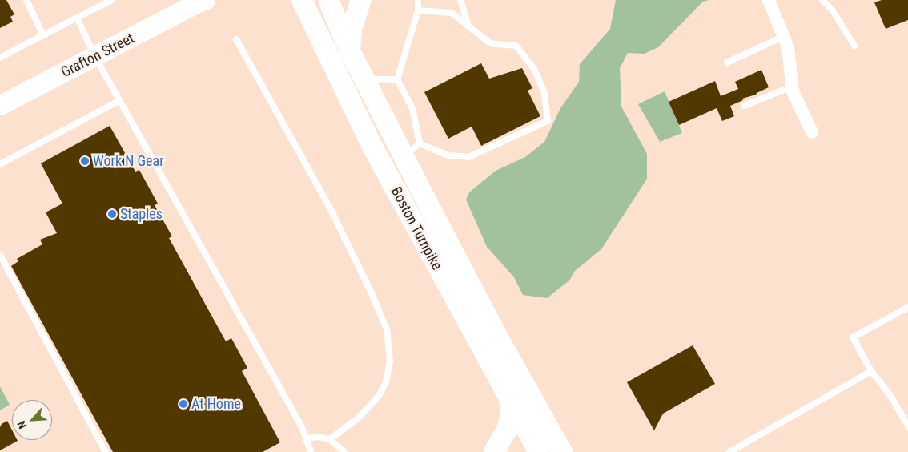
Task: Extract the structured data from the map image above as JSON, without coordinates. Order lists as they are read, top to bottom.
{
  "streets": {
    "highway": ["Boston Turnpike"],
    "main road": ["Grafton Street"]
  },
  "places": ["Work N Gear", "Staples", "At Home"],
  "north": "bottom left"
}
